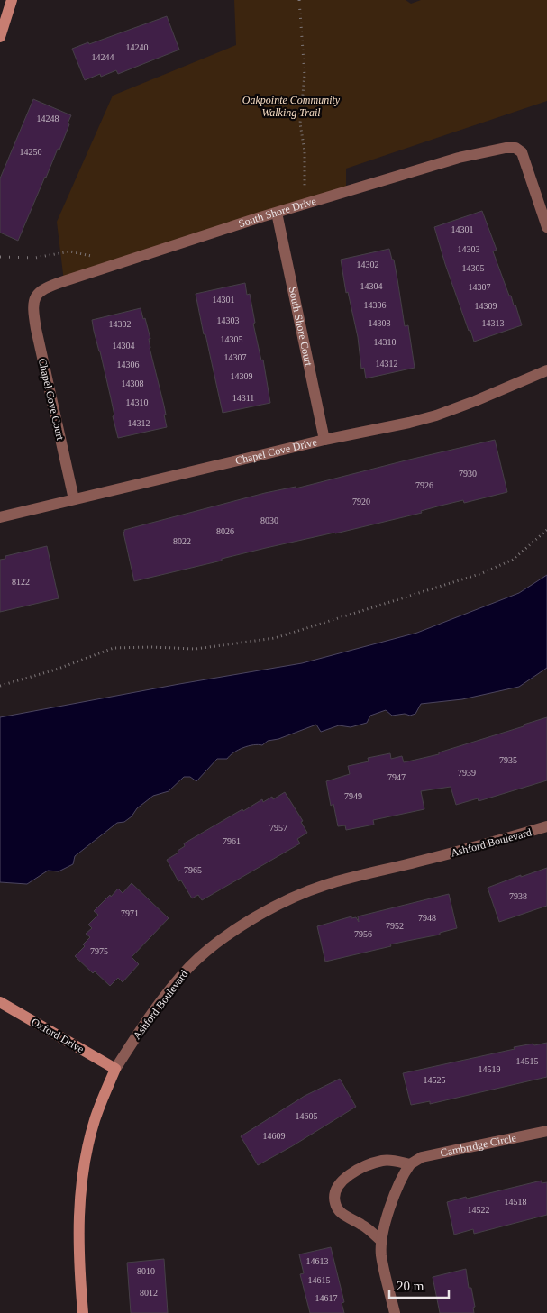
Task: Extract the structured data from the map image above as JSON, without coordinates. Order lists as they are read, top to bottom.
{
  "streets": {
    "street": [
      "South Shore Drive",
      "South Shore Court",
      "Chapel Cove Court",
      "Chapel Cove Drive",
      "Ashford Boulevard",
      "Oxford Drive",
      "Cambridge Circle"
    ]
  },
  "crossings": [
    ["South Shore Drive", "South Shore Court"],
    ["South Shore Drive", "Chapel Cove Court"],
    ["South Shore Court", "Chapel Cove Drive"],
    ["Chapel Cove Court", "Chapel Cove Drive"],
    ["Ashford Boulevard", "Oxford Drive"]
  ],
  "parks": ["Oakpointe Community Walking Trail"],
  "house_numbers": [
    "14240",
    "14244",
    "14248",
    "14250",
    "14301",
    "14303",
    "14302",
    "14305",
    "14304",
    "14307",
    "14301",
    "14306",
    "14309",
    "14303",
    "14308",
    "14313",
    "14302",
    "14305",
    "14310",
    "14304",
    "14307",
    "14312",
    "14306",
    "14309",
    "14308",
    "14311",
    "14310",
    "14312",
    "7930",
    "7926",
    "7920",
    "8030",
    "8026",
    "8022",
    "8122",
    "7935",
    "7939",
    "7947",
    "7949",
    "7957",
    "7961",
    "7965",
    "7938",
    "7971",
    "7948",
    "7952",
    "7956",
    "7975",
    "14515",
    "14519",
    "14525",
    "14605",
    "14609",
    "14518",
    "14522",
    "14613",
    "8010",
    "14615",
    "8012",
    "14617"
  ],
  "scale_bar": "20 m"
}
